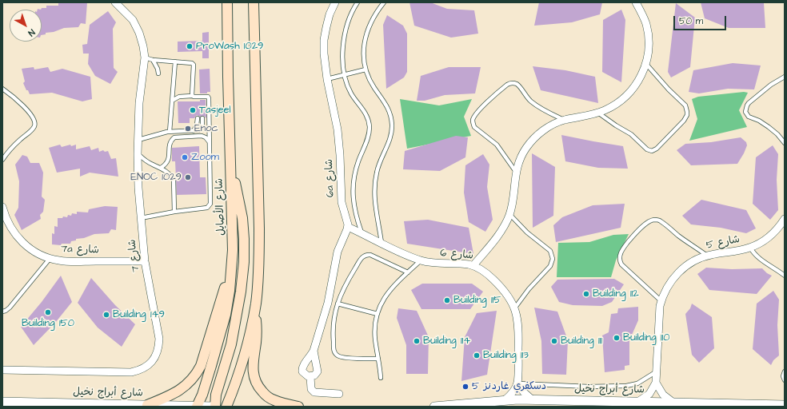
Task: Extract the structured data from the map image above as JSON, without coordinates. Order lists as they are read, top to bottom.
{
  "streets": {
    "main road": ["شارع الأصايل"],
    "street": [
      "6a شارع",
      "شارع 5",
      "7a شارع",
      "شارع 6",
      "شارع 7",
      "شارع أبراج نخيل"
    ]
  },
  "crossings": [
    ["6a شارع", "شارع 6"],
    ["شارع الأصايل", "شارع أبراج نخيل"],
    ["شارع 5", "شارع أبراج نخيل"],
    ["7a شارع", "شارع 7"]
  ],
  "places": [
    "ProWash 1029",
    "Tasjeel",
    "Enoc",
    "Zoom",
    "ENOC 1029",
    "Building 112",
    "Building 115",
    "Building 150",
    "Building 149",
    "Building 110",
    "Building 114",
    "Building 111",
    "Building 113",
    "دسكفري غاردنز 5"
  ],
  "scale_bar": "50 m",
  "north": "bottom right"
}
